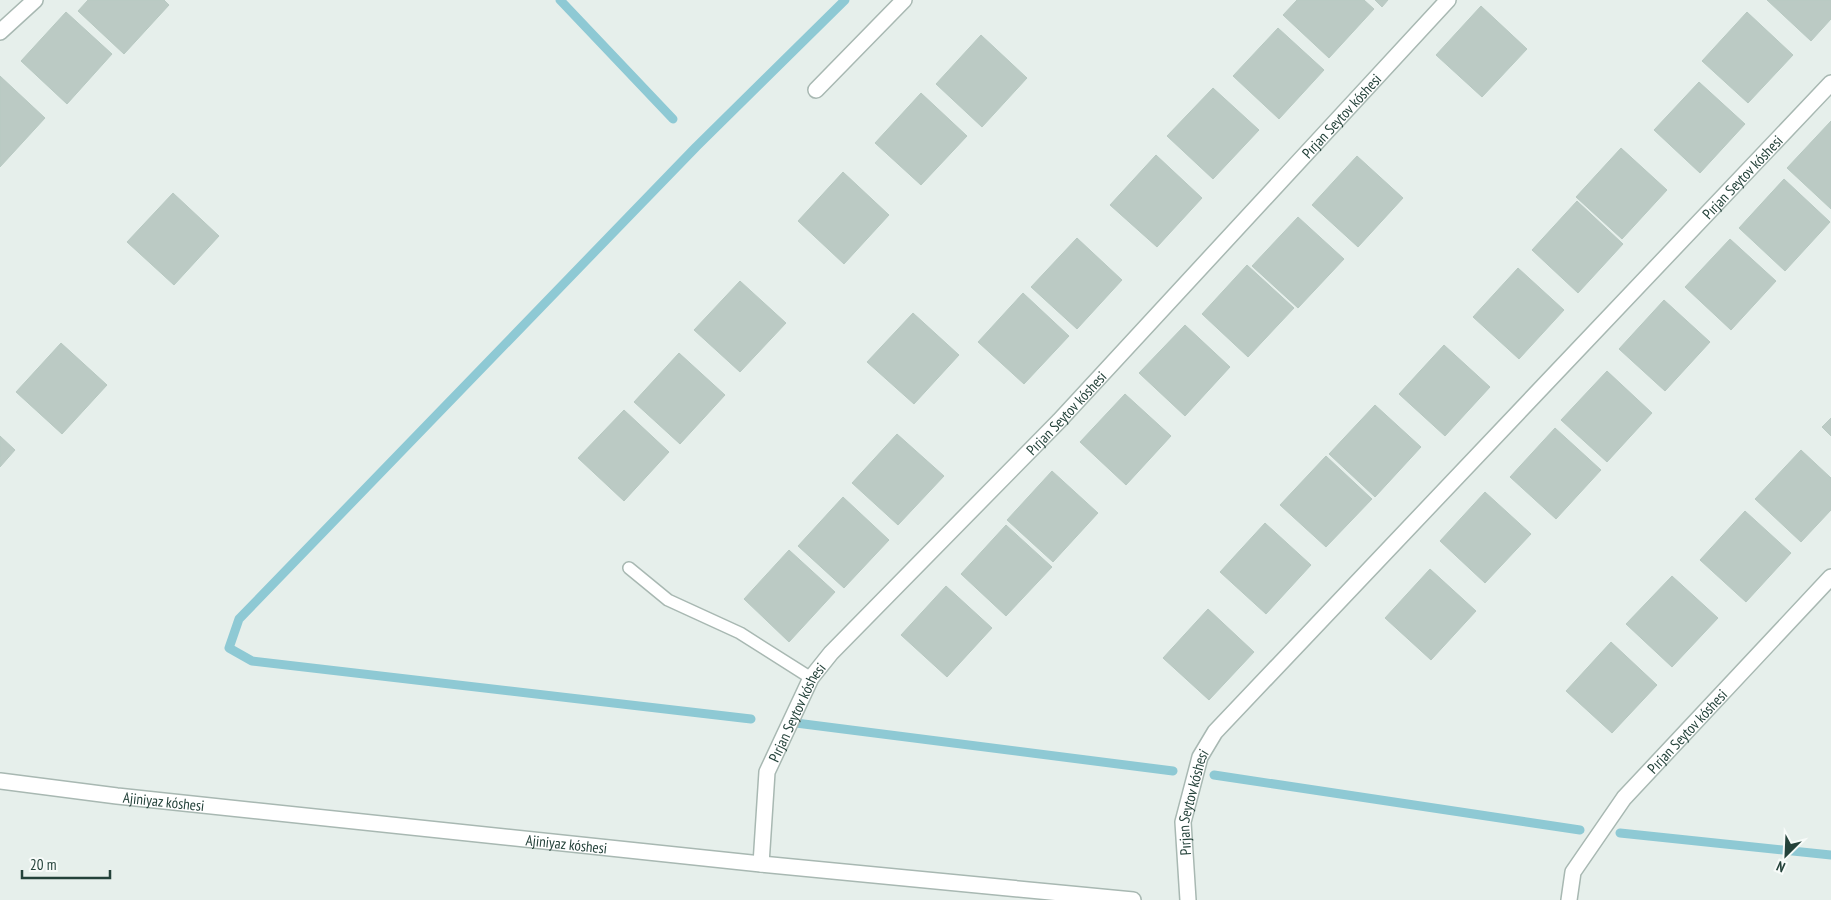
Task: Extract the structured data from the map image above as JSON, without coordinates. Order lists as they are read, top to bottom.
{
  "streets": {
    "street": ["Pırjan Seytov kóshesi", "Ajiniyaz kóshesi"]
  },
  "crossings": [
    ["Pırjan Seytov kóshesi", "Ajiniyaz kóshesi"]
  ],
  "scale_bar": "20 m",
  "north": "bottom left"
}
